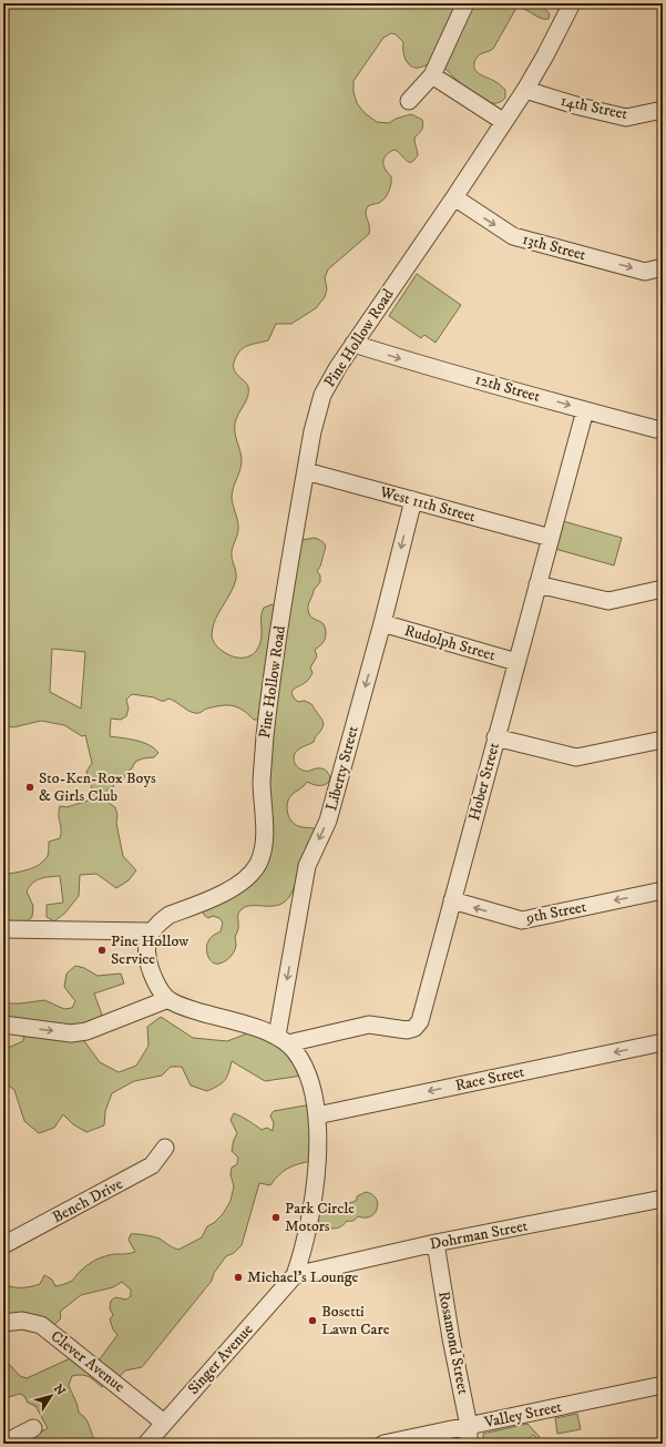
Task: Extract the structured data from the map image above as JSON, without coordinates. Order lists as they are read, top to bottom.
{
  "streets": {
    "street": [
      "14th Street",
      "13th Street",
      "Pine Hollow Road",
      "12th Street",
      "West 11th Street",
      "Rudolph Street",
      "Liberty Street",
      "Hober Street",
      "9th Street",
      "Race Street",
      "Bench Drive",
      "Dohrman Street",
      "Rosamond Street",
      "Singer Avenue",
      "Clever Avenue",
      "Valley Street"
    ]
  },
  "crossings": [
    ["14th Street", "Pine Hollow Road"],
    ["13th Street", "Pine Hollow Road"],
    ["Pine Hollow Road", "12th Street"],
    ["Pine Hollow Road", "West 11th Street"],
    ["12th Street", "Hober Street"],
    ["West 11th Street", "Liberty Street"],
    ["West 11th Street", "Hober Street"],
    ["Rudolph Street", "Liberty Street"],
    ["Rudolph Street", "Hober Street"],
    ["Liberty Street", "Hober Street"],
    ["Hober Street", "9th Street"],
    ["Dohrman Street", "Rosamond Street"],
    ["Dohrman Street", "Singer Avenue"],
    ["Rosamond Street", "Valley Street"],
    ["Singer Avenue", "Clever Avenue"]
  ],
  "one_way": [
    "13th Street",
    "12th Street",
    "Liberty Street",
    "9th Street",
    "Race Street"
  ],
  "places": [
    "Sto-Ken-Rox Boys & Girls Club",
    "Pine Hollow Service",
    "Park Circle Motors",
    "Michael's Lounge",
    "Bosetti Lawn Care"
  ],
  "north": "top right"
}
